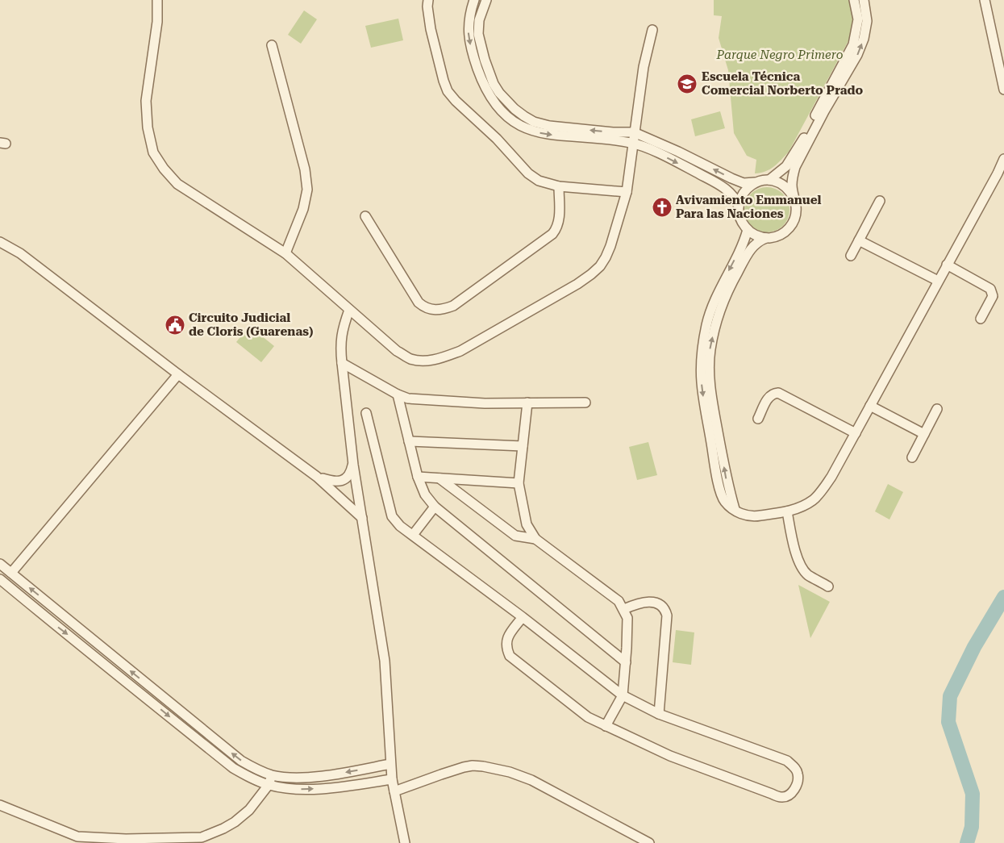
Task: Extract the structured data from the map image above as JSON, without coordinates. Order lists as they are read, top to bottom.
{
  "parks": ["Parque Negro Primero"],
  "places": {
    "school or university": ["Escuela Técnica Comercial Norberto Prado"],
    "church": ["Avivamiento Emmanuel Para las Naciones"],
    "public building": ["Circuito Judicial de Cloris (Guarenas)"]
  }
}
